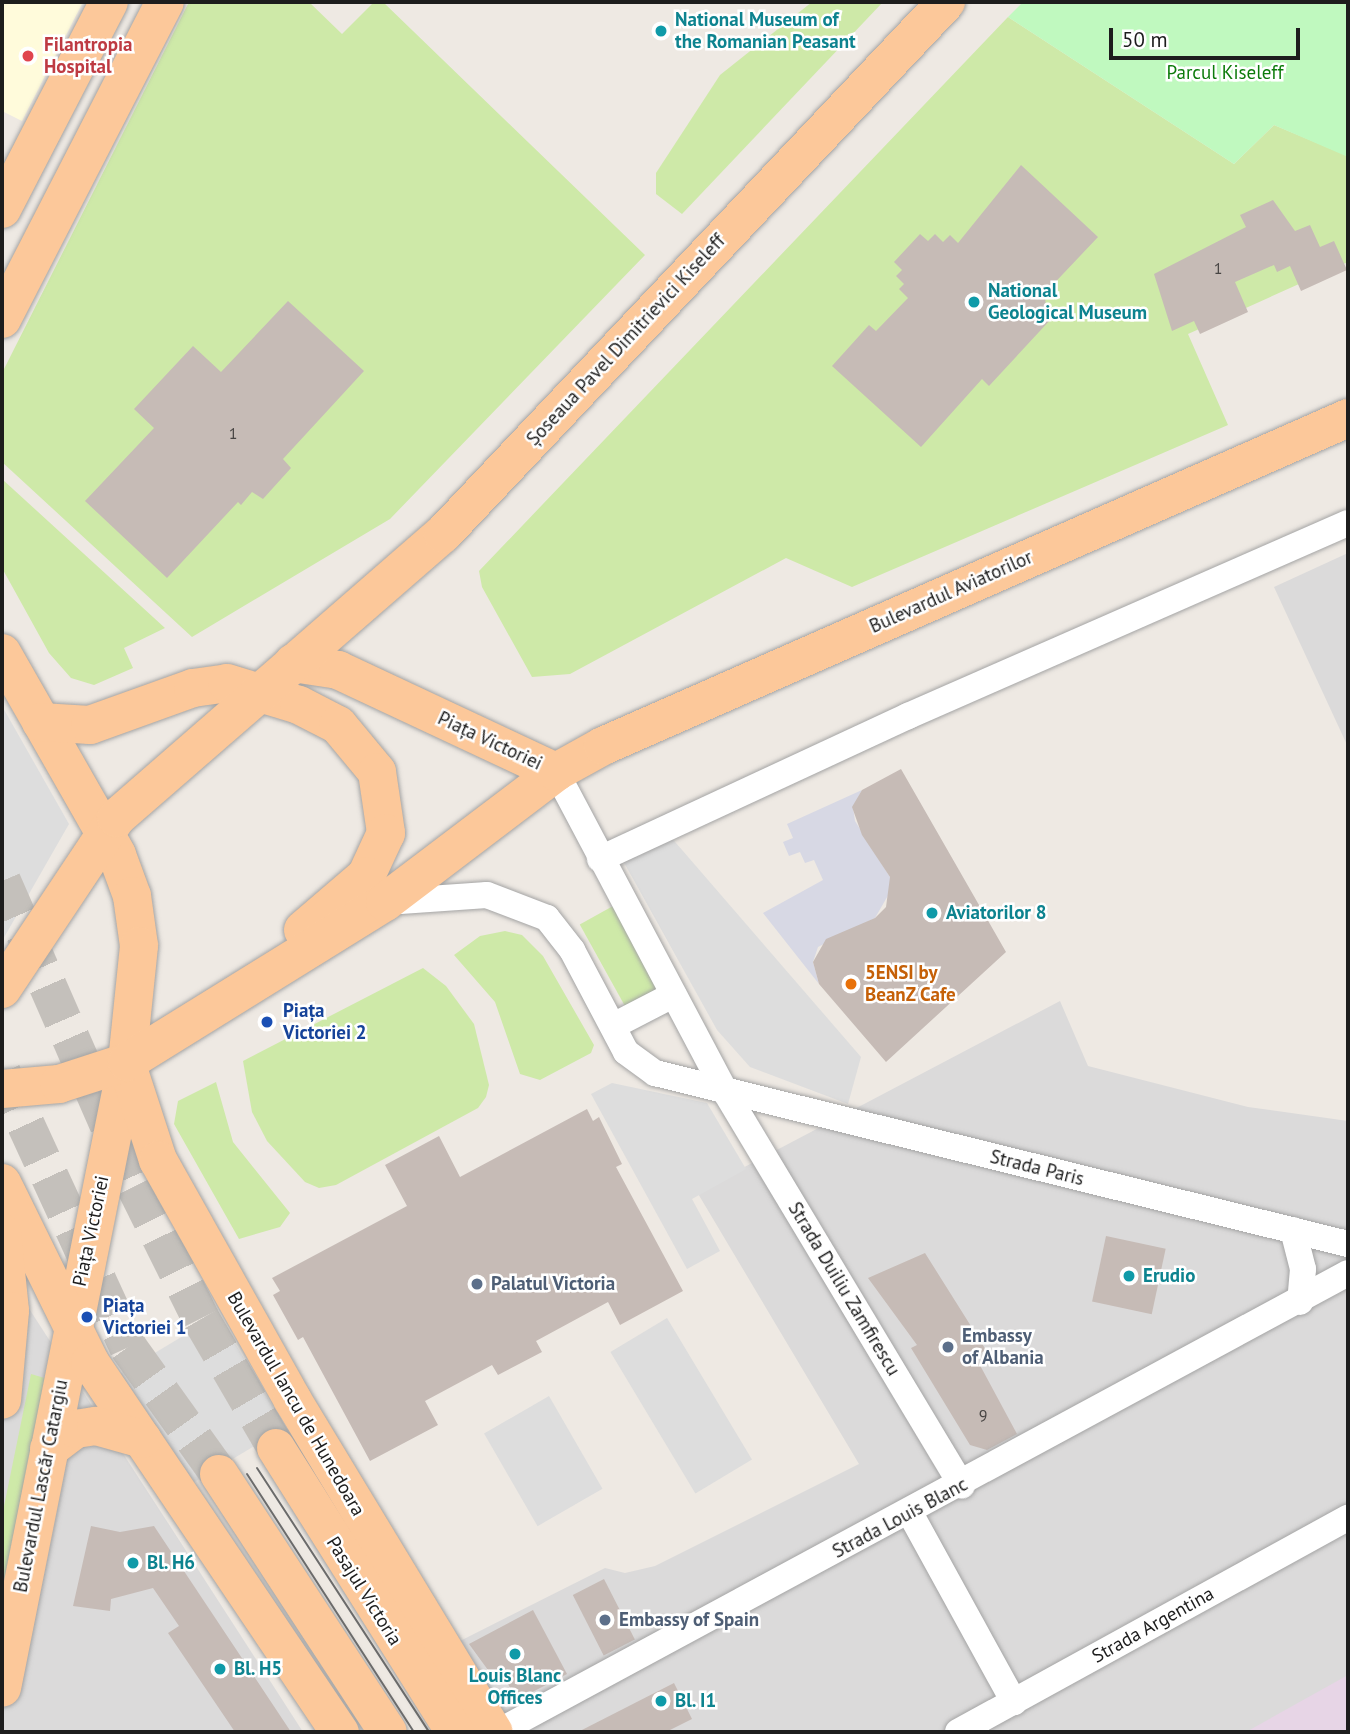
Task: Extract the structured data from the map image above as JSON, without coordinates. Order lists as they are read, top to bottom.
{
  "streets": {
    "main road": [
      "Șoseaua Pavel Dimitrievici Kiseleff",
      "Bulevardul Aviatorilor",
      "Piața Victoriei",
      "Bulevardul Iancu de Hunedoara",
      "Bulevardul Lascăr Catargiu",
      "Pasajul Victoria"
    ],
    "street": [
      "Strada Paris",
      "Strada Duiliu Zamfirescu",
      "Strada Louis Blanc",
      "Strada Argentina"
    ]
  },
  "crossings": [
    ["Șoseaua Pavel Dimitrievici Kiseleff", "Piața Victoriei"],
    ["Bulevardul Aviatorilor", "Piața Victoriei"],
    ["Bulevardul Aviatorilor", "Strada Duiliu Zamfirescu"],
    ["Piața Victoriei", "Strada Duiliu Zamfirescu"],
    ["Piața Victoriei", "Bulevardul Iancu de Hunedoara"],
    ["Piața Victoriei", "Bulevardul Lascăr Catargiu"],
    ["Strada Paris", "Strada Duiliu Zamfirescu"],
    ["Strada Duiliu Zamfirescu", "Strada Louis Blanc"],
    ["Bulevardul Iancu de Hunedoara", "Strada Louis Blanc"]
  ],
  "parks": ["Parcul Kiseleff"],
  "places": [
    "National Museum of the Romanian Peasant",
    "Filantropia Hospital",
    "National Geological Museum",
    "Aviatorilor 8",
    "5ENSI by BeanZ Cafe",
    "Piața Victoriei 2",
    "Erudio",
    "Palatul Victoria",
    "Piața Victoriei 1",
    "Embassy of Albania",
    "Bl. H6",
    "Embassy of Spain",
    "Louis Blanc Offices",
    "Bl. H5",
    "Bl. I1"
  ],
  "house_numbers": ["1", "1", "9"],
  "scale_bar": "50 m"
}
